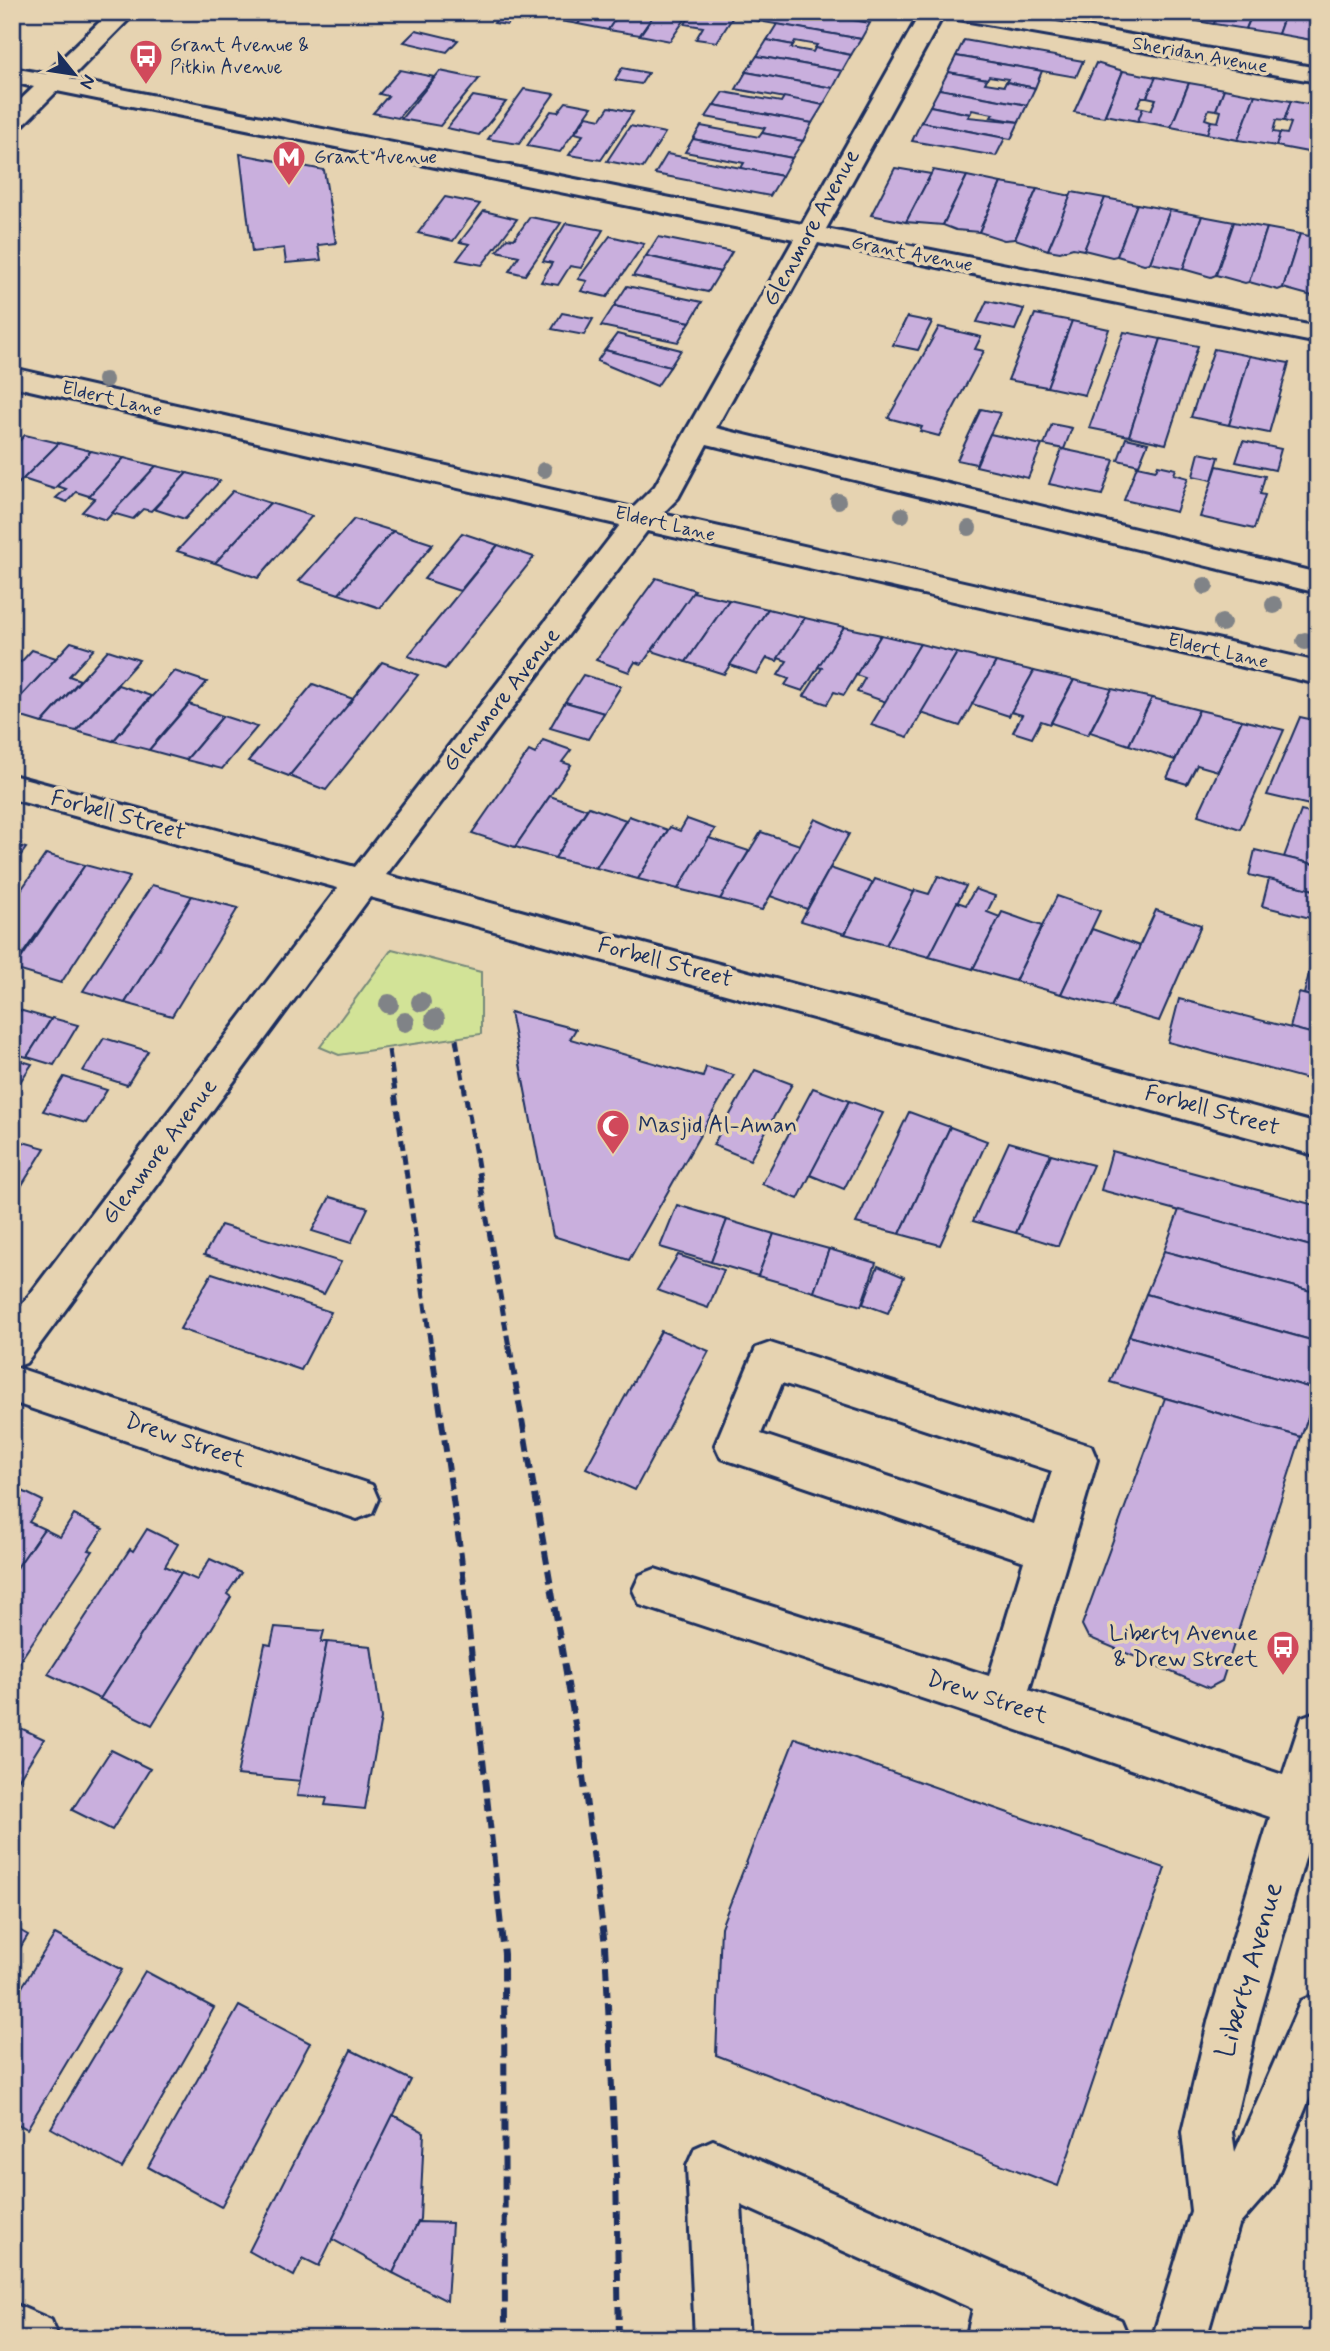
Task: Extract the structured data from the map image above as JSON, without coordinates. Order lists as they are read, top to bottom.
{
  "streets": {
    "street": [
      "Sheridan Avenue",
      "Glenmore Avenue",
      "Grant Avenue",
      "Eldert Lane",
      "Forbell Street",
      "Drew Street",
      "Liberty Avenue"
    ]
  },
  "crossings": [
    ["Glenmore Avenue", "Grant Avenue"],
    ["Glenmore Avenue", "Eldert Lane"],
    ["Glenmore Avenue", "Forbell Street"],
    ["Drew Street", "Liberty Avenue"]
  ],
  "places": {
    "bus stop": ["Grant Avenue & Pitkin Avenue", "Liberty Avenue & Drew Street"],
    "metro station": ["Grant Avenue"],
    "mosque": ["Masjid Al-Aman"]
  },
  "north": "bottom right"
}
